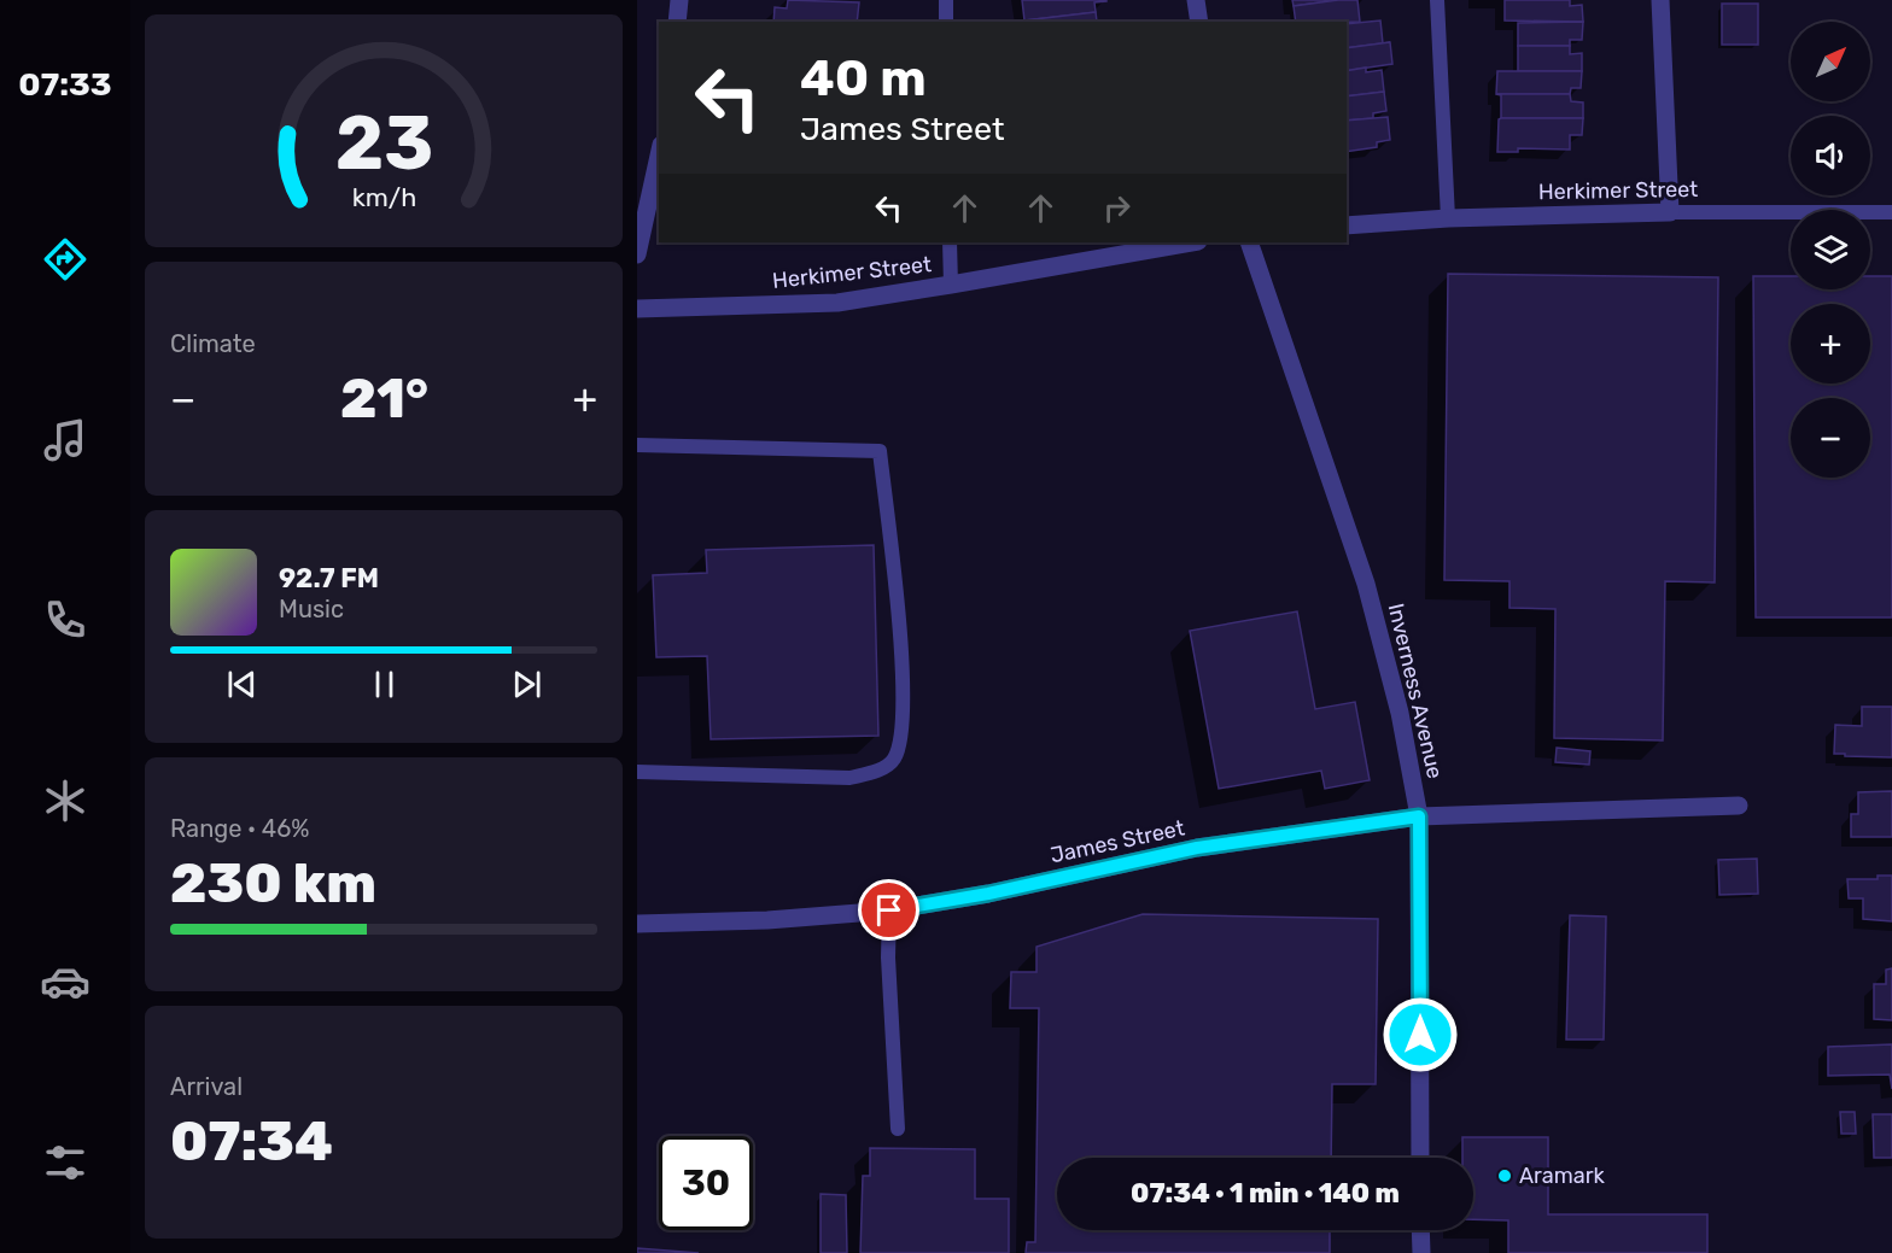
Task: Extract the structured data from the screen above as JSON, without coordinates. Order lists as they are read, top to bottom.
{
  "streets": {
    "street": ["Herkimer Street", "Inverness Avenue", "James Street"]
  },
  "crossings": [
    ["Inverness Avenue", "James Street"]
  ],
  "places": ["Aramark"],
  "north": "top right",
  "page": {
    "tabs": "07:33",
    "map_buttons": ["+", "−"],
    "turn": ["40 m", "James Street"],
    "tile": [
      "Climate",
      ["Range · 46%", "230 km"],
      ["Arrival", "07:34"]
    ],
    "heat": ["−", "21°", "+"],
    "song": ["92.7 FM", "Music"],
    "limit": "30",
    "trip": "07:34 · 1 min · 140 m",
    "gauge": ["23", "km/h"]
  }
}
